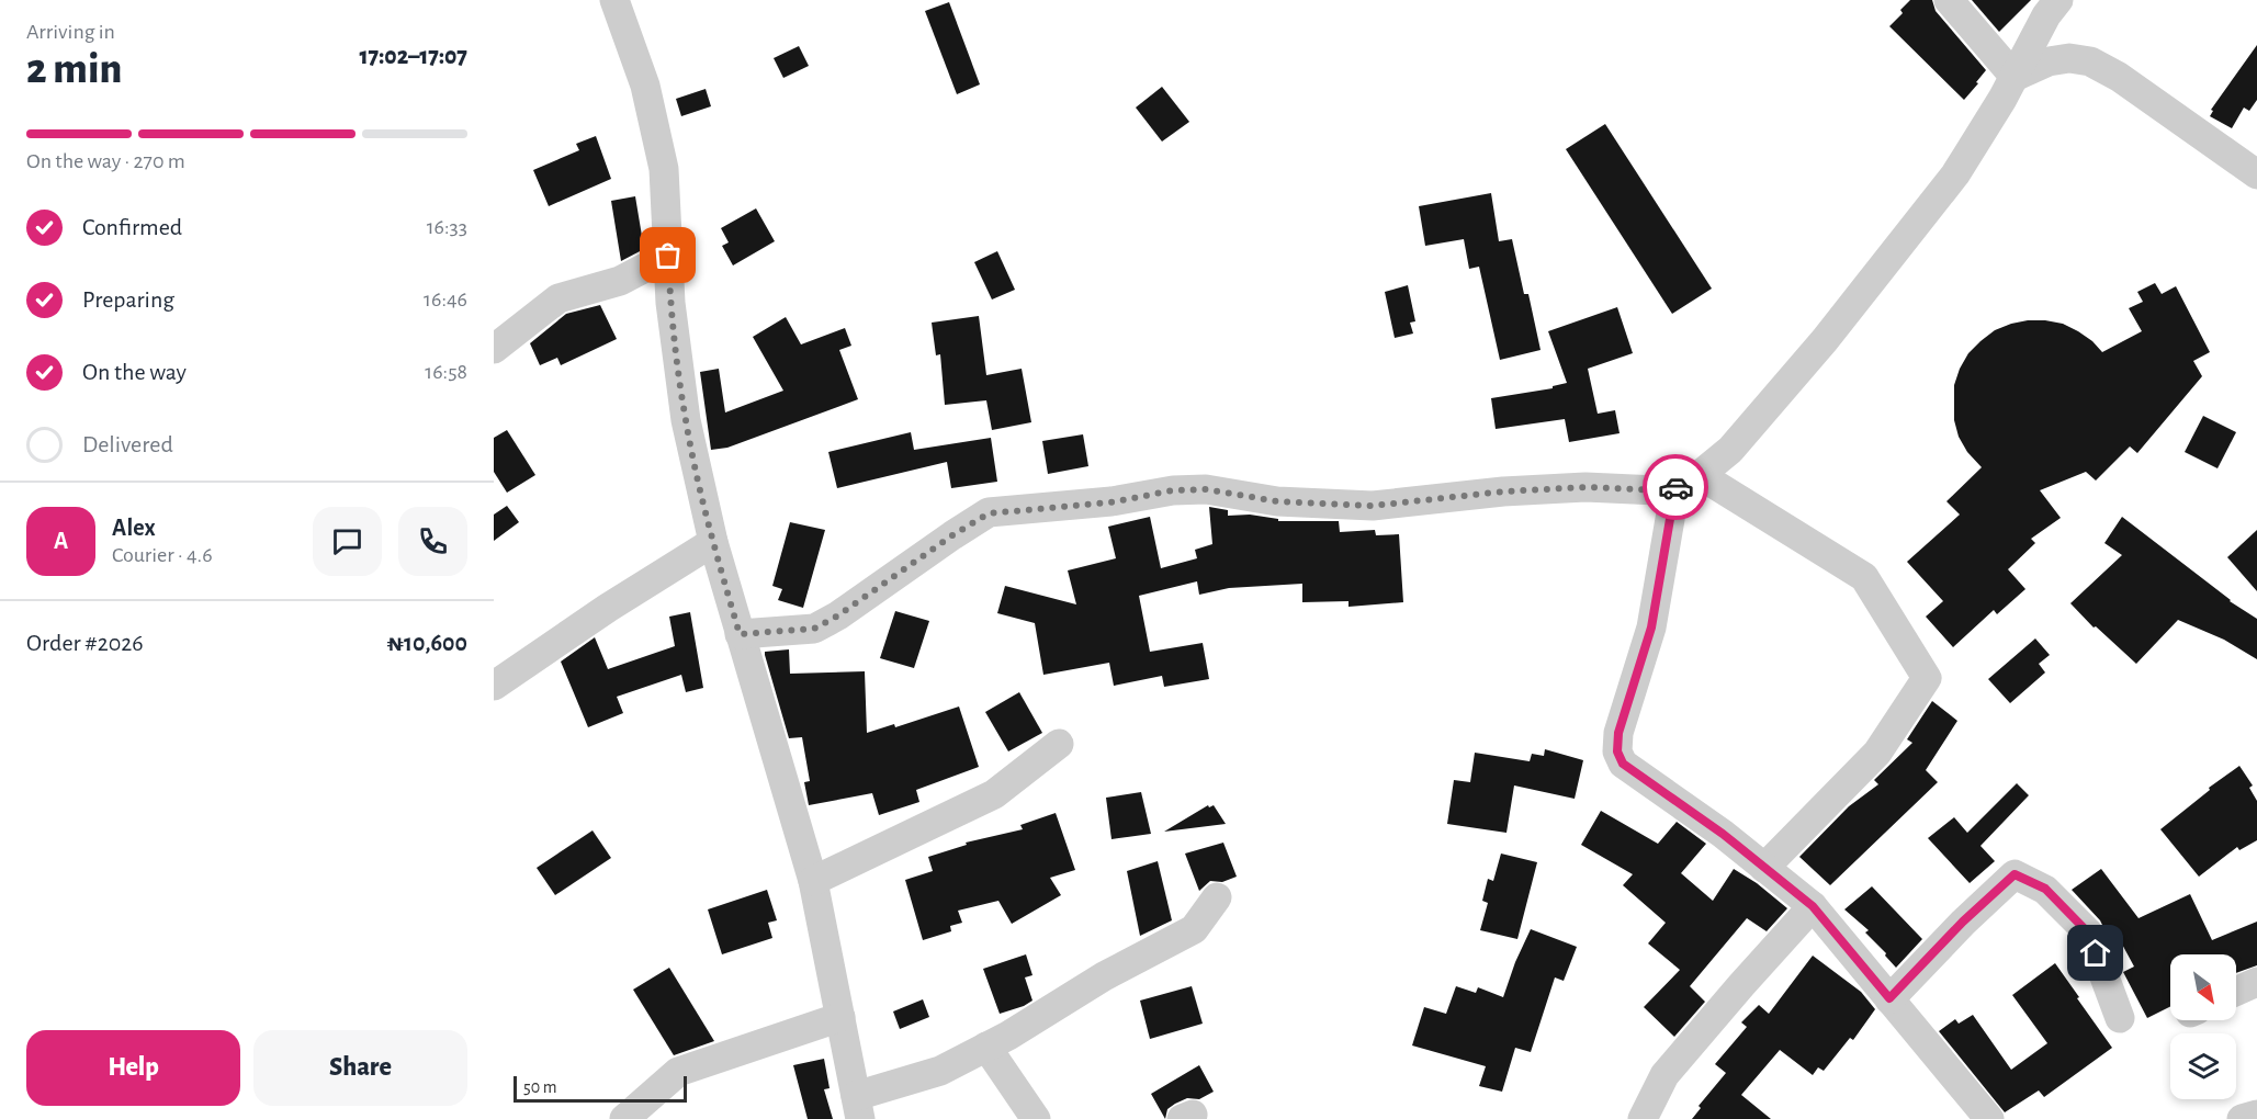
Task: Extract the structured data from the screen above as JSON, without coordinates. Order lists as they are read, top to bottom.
{
  "scale_bar": "50 m",
  "north": "bottom right",
  "page": {
    "heading": ["2 min", "Arriving in", "17:02–17:07"],
    "panel": [
      "Alex",
      "Courier · 4.6",
      "Order #2026",
      "₦10,600"
    ],
    "bar": "On the way · 270 m",
    "list": [
      ["Confirmed", "16:33"],
      ["Preparing", "16:46"],
      ["On the way", "16:58"],
      "Delivered"
    ],
    "round": "A",
    "buttons": ["Help", "Share"],
    "scale": "50 m"
  }
}
